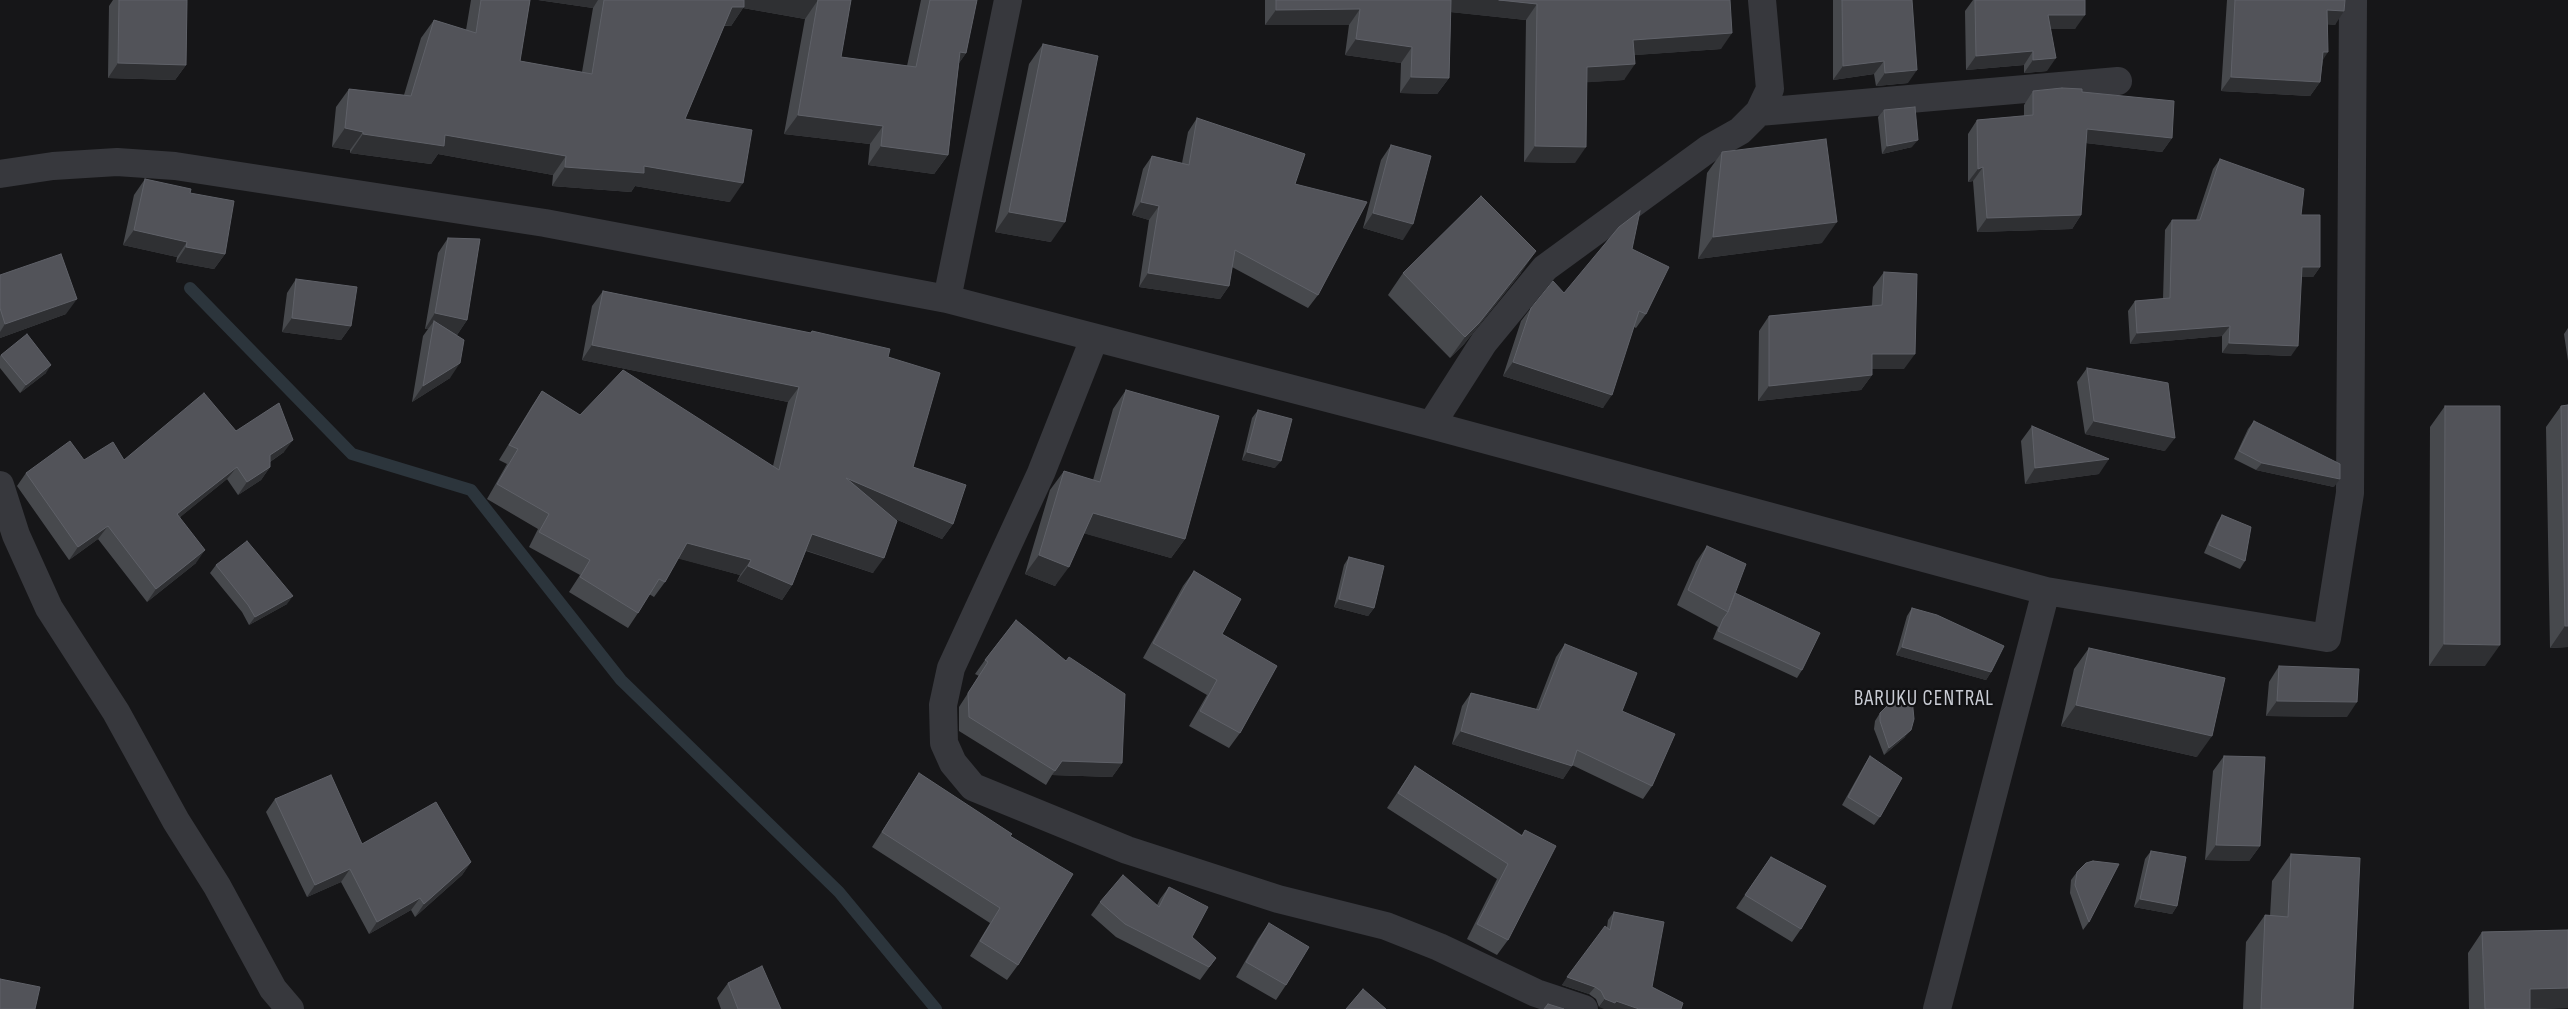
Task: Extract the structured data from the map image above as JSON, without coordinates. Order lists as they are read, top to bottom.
{
  "districts": ["BARUKU CENTRAL"]
}
